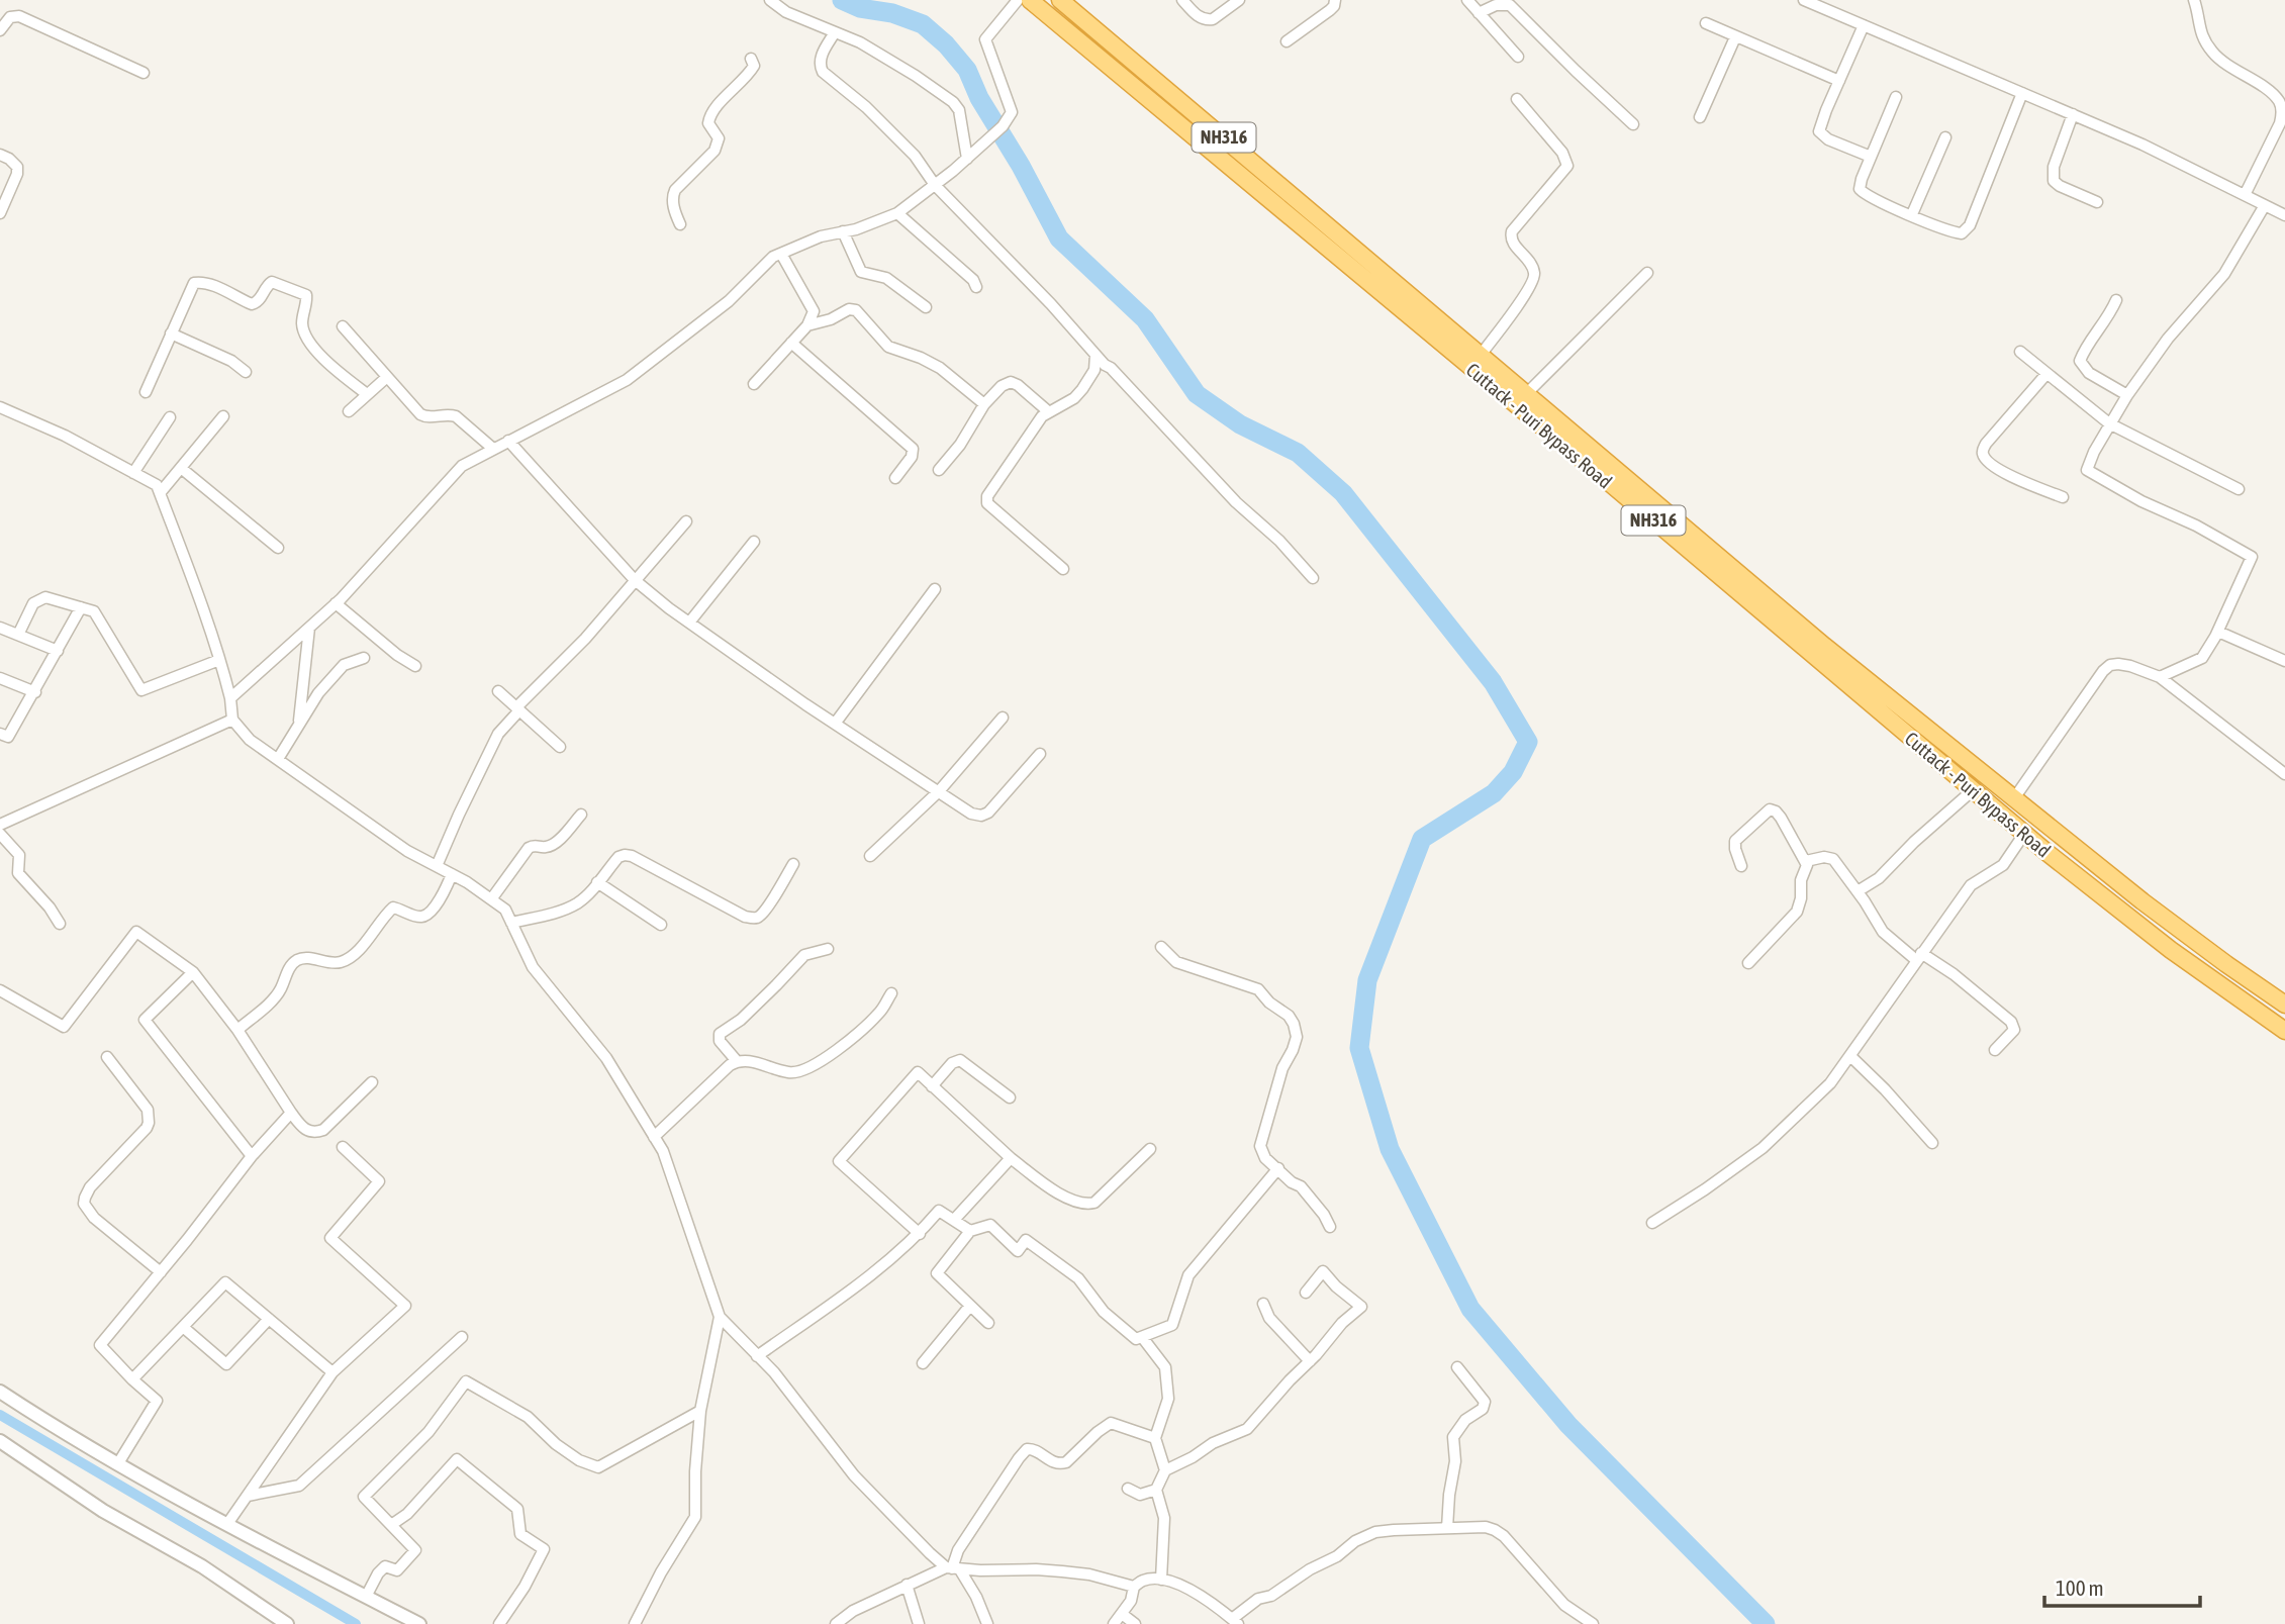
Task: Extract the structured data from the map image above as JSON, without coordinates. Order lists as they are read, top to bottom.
{
  "streets": {
    "highway": ["NH316", "Cuttack - Puri Bypass Road"]
  },
  "scale_bar": "100 m"
}
